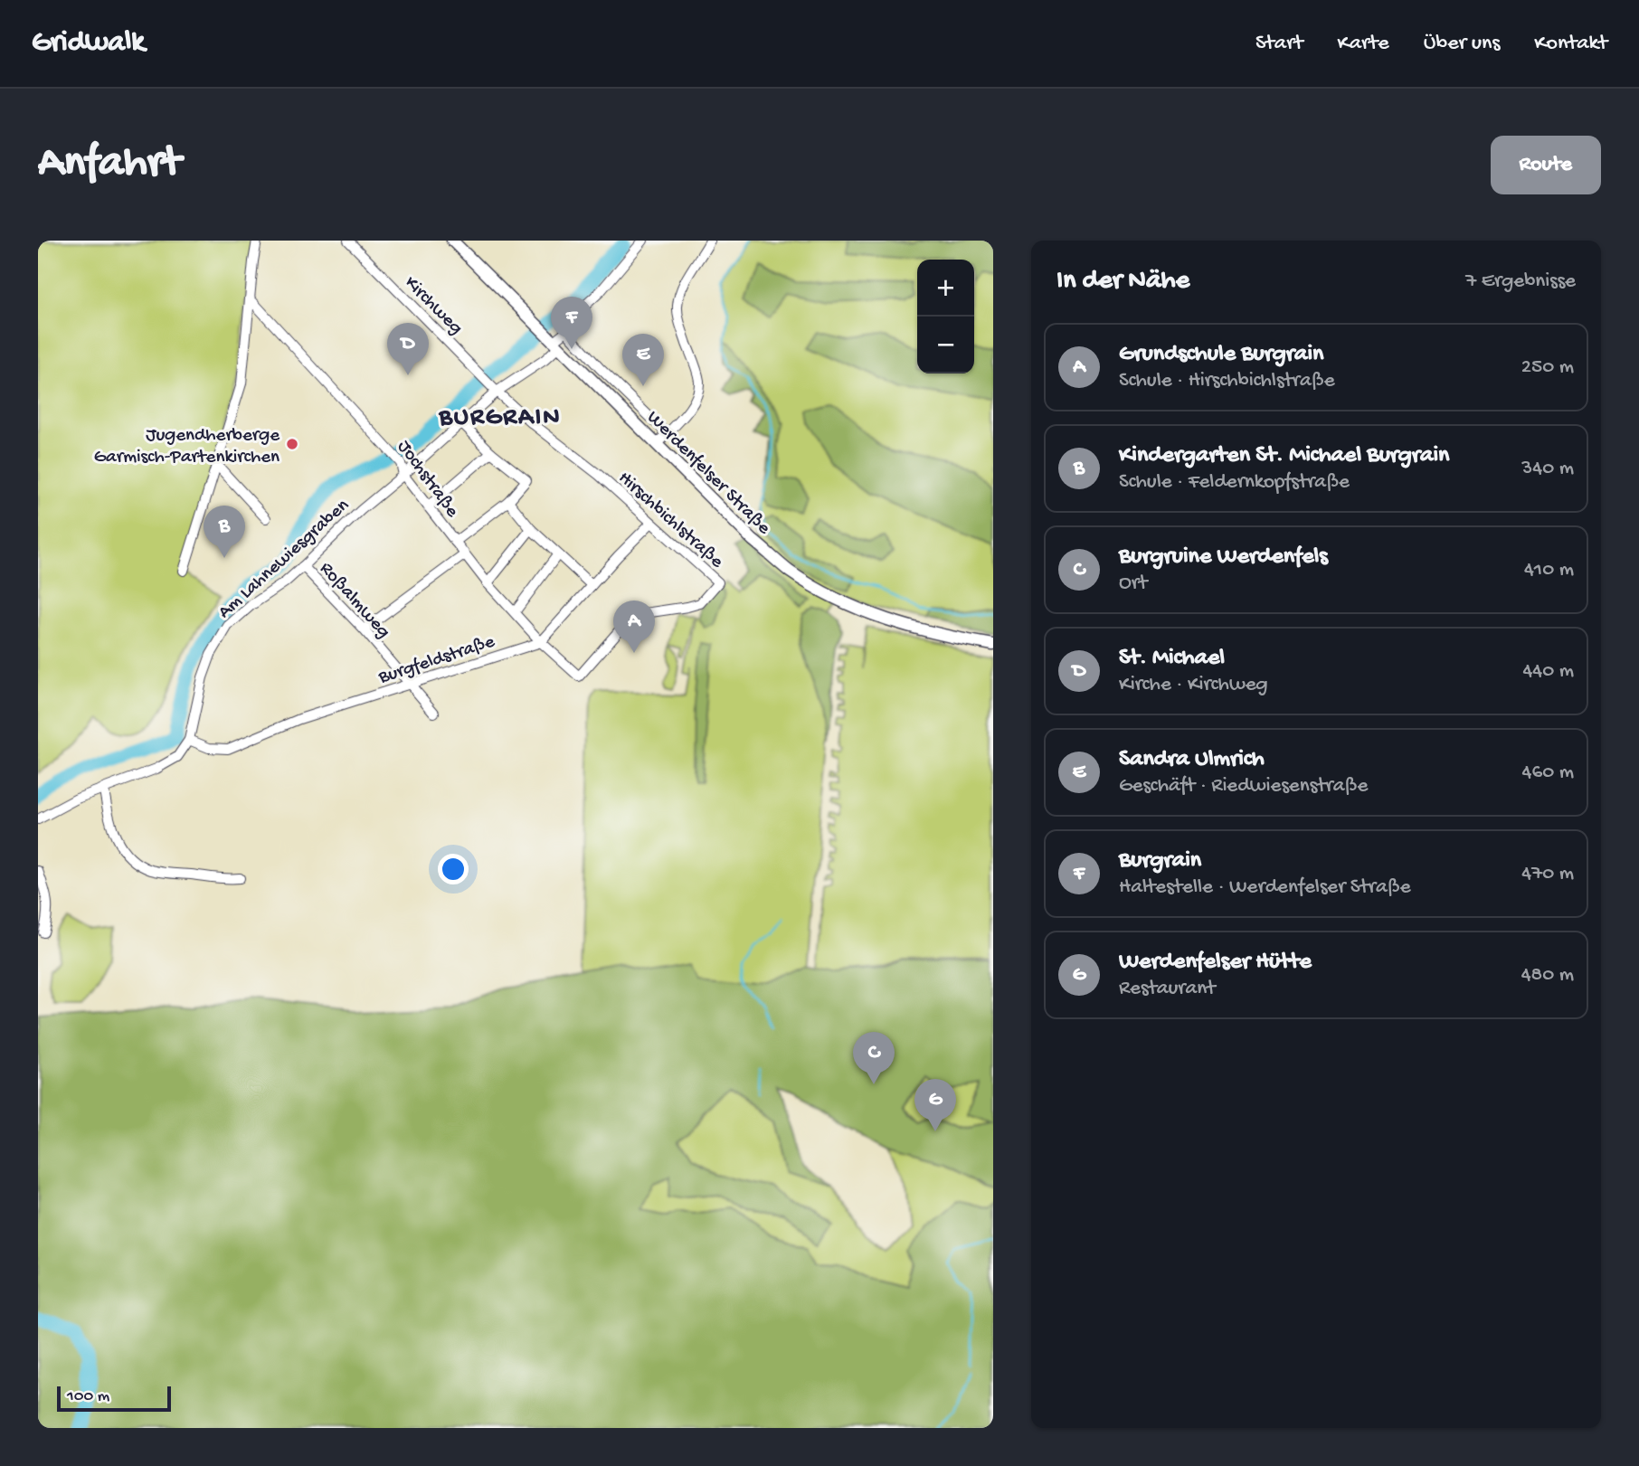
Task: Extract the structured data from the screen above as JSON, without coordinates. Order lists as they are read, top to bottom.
{
  "streets": {
    "street": [
      "Kirchweg",
      "Werdenfelser Straße",
      "Jochstraße",
      "Hirschbichlstraße",
      "Am Lahnewiesgraben",
      "Roßalmweg",
      "Burgfeldstraße"
    ]
  },
  "crossings": [
    ["Kirchweg", "Hirschbichlstraße"],
    ["Kirchweg", "Am Lahnewiesgraben"],
    ["Werdenfelser Straße", "Am Lahnewiesgraben"],
    ["Jochstraße", "Hirschbichlstraße"],
    ["Jochstraße", "Am Lahnewiesgraben"],
    ["Jochstraße", "Burgfeldstraße"],
    ["Hirschbichlstraße", "Am Lahnewiesgraben"],
    ["Am Lahnewiesgraben", "Roßalmweg"],
    ["Am Lahnewiesgraben", "Burgfeldstraße"],
    ["Roßalmweg", "Burgfeldstraße"]
  ],
  "districts": ["BURGRAIN"],
  "places": ["Jugendherberge Garmisch-Partenkirchen"],
  "scale_bar": "100 m",
  "page": {
    "header": "Gridwalk",
    "nav": [
      "Start",
      "Karte",
      "Über uns",
      "Kontakt"
    ],
    "buttons": "Route",
    "title": "Anfahrt",
    "heading": ["In der Nähe", "7 Ergebnisse"],
    "map_buttons": ["+", "−"],
    "pins": [
      "F",
      "D",
      "E",
      "B",
      "A",
      "C",
      "G"
    ],
    "list": [
      {
        "mark": "A",
        "name": "Grundschule Burgrain",
        "note": "Schule · Hirschbichlstraße",
        "value": "250 m"
      },
      {
        "mark": "B",
        "name": "Kindergarten St. Michael Burgrain",
        "note": "Schule · Feldernkopfstraße",
        "value": "340 m"
      },
      {
        "mark": "C",
        "name": "Burgruine Werdenfels",
        "note": "Ort",
        "value": "410 m"
      },
      {
        "mark": "D",
        "name": "St. Michael",
        "note": "Kirche · Kirchweg",
        "value": "440 m"
      },
      {
        "mark": "E",
        "name": "Sandra Ulmrich",
        "note": "Geschäft · Riedwiesenstraße",
        "value": "460 m"
      },
      {
        "mark": "F",
        "name": "Burgrain",
        "note": "Haltestelle · Werdenfelser Straße",
        "value": "470 m"
      },
      {
        "mark": "G",
        "name": "Werdenfelser Hütte",
        "note": "Restaurant",
        "value": "480 m"
      }
    ],
    "scale": "100 m"
  }
}
